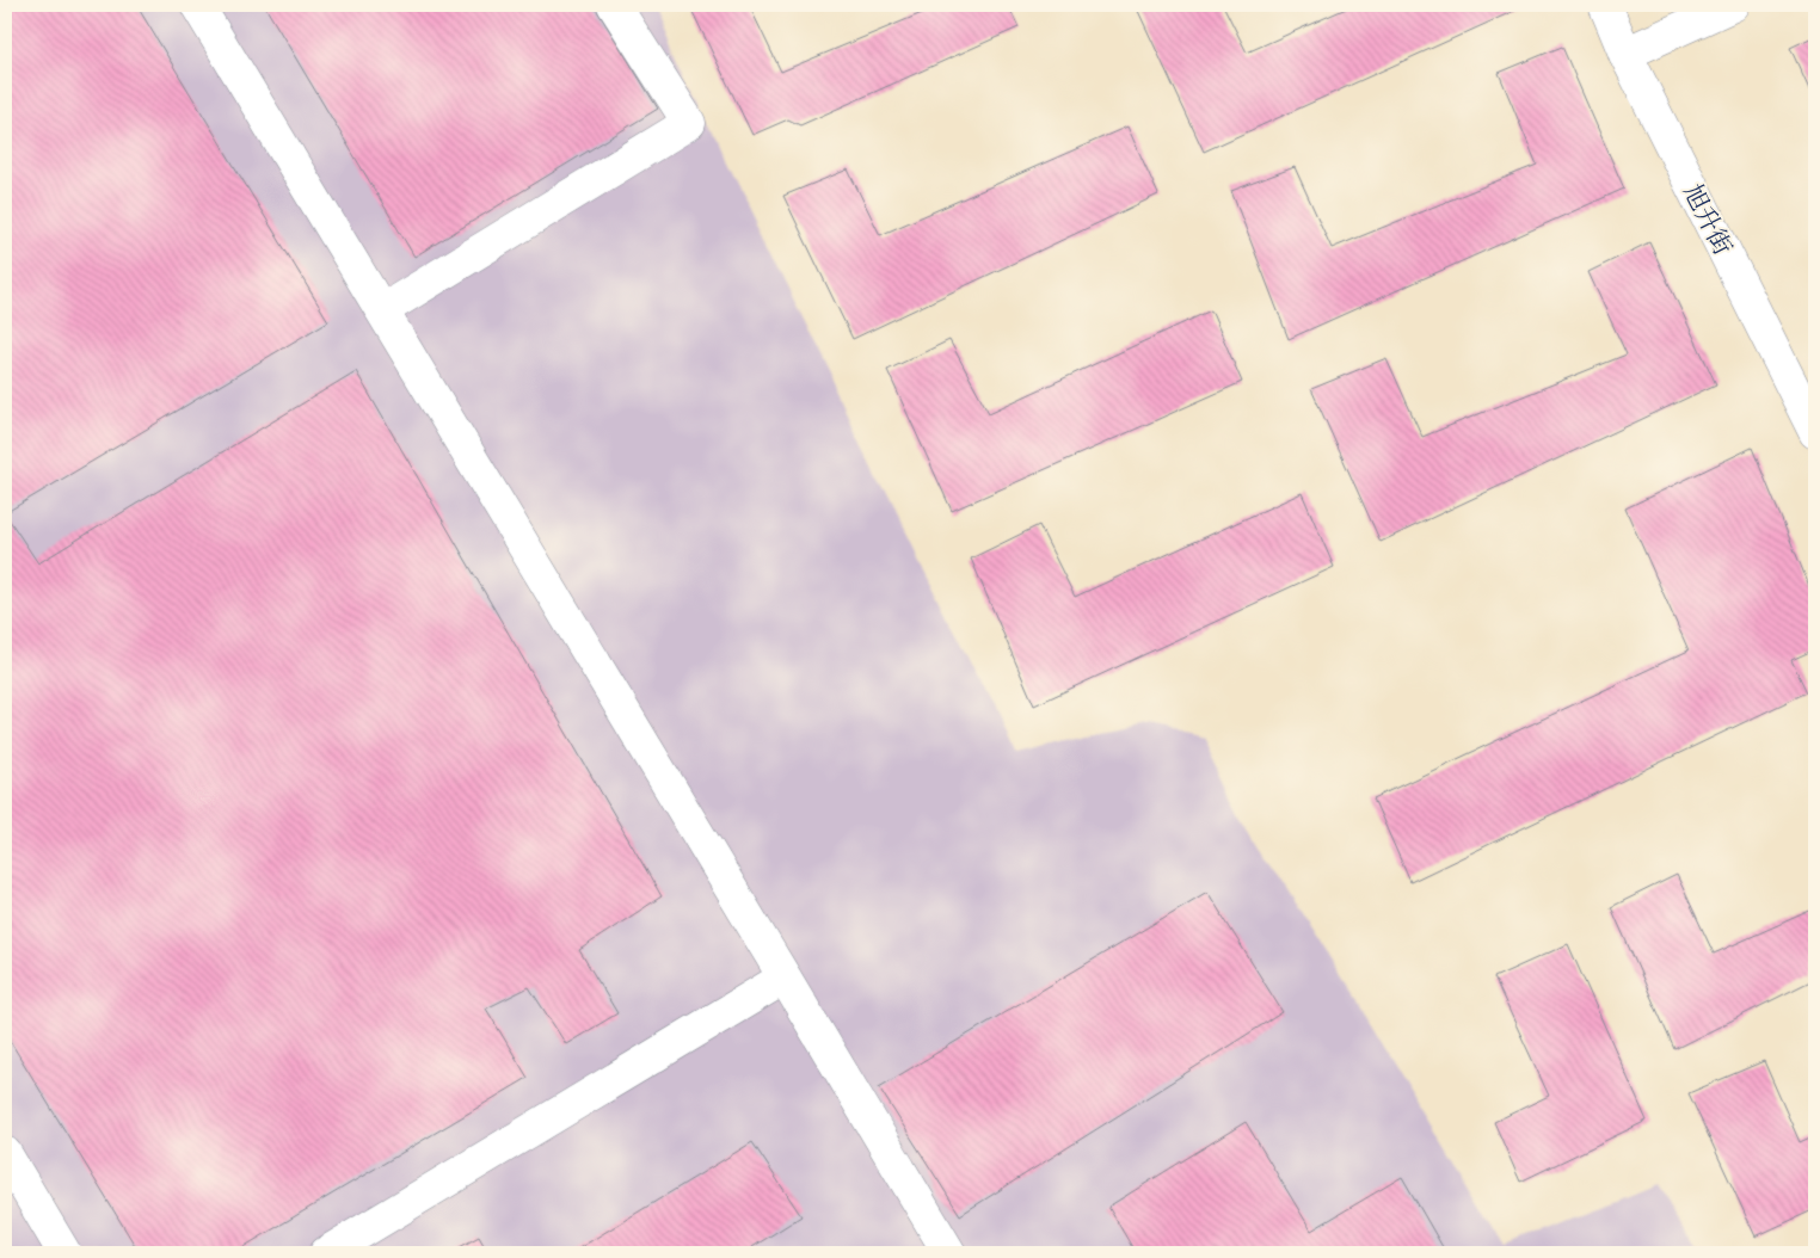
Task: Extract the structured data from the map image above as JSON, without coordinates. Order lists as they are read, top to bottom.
{
  "streets": {
    "main road": ["旭升街"]
  }
}
